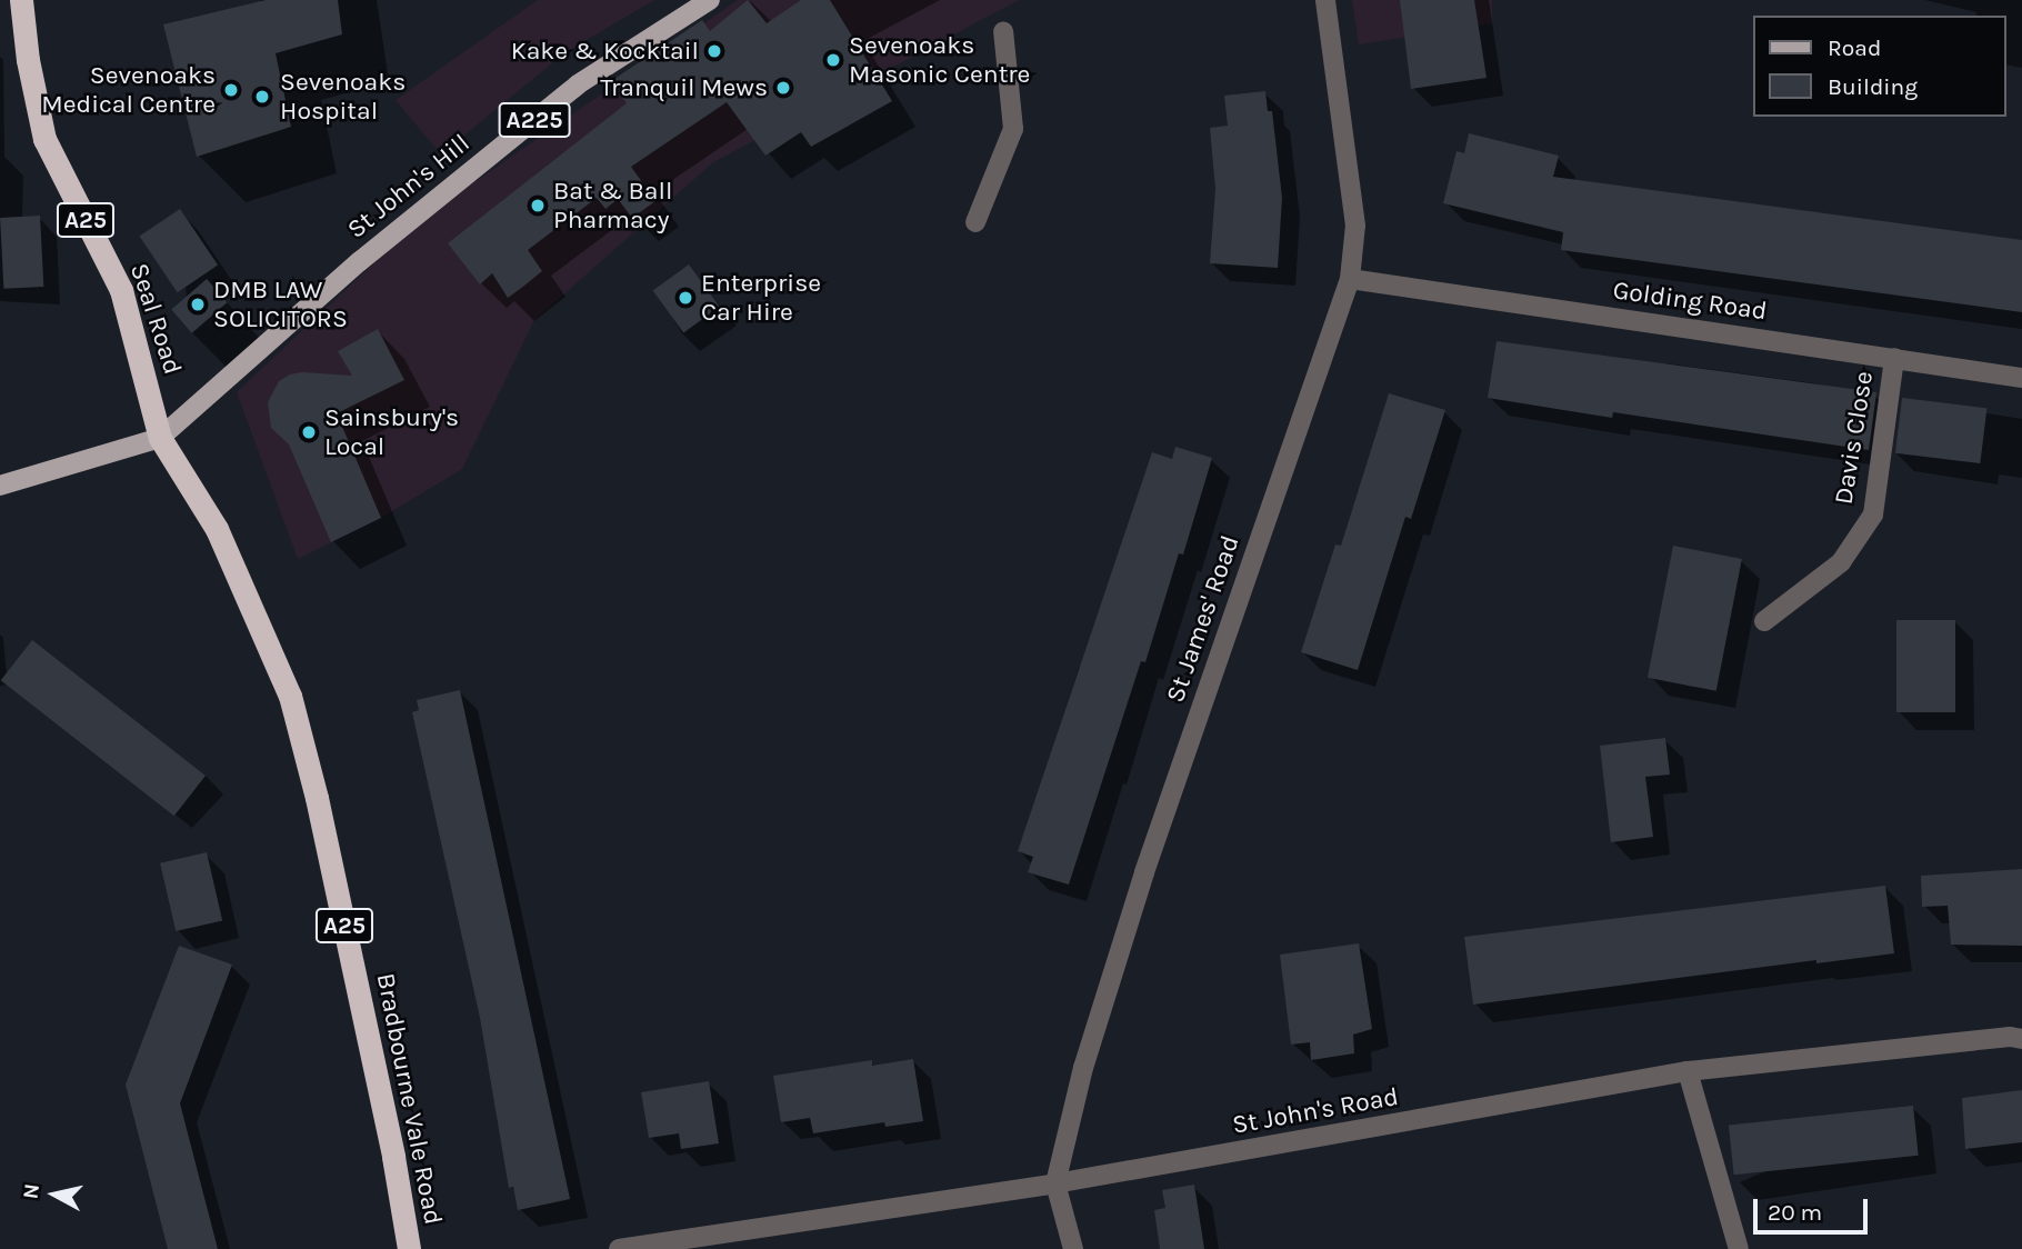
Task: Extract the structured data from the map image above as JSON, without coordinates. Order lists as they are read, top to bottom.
{
  "streets": {
    "highway": ["A25", "Seal Road", "Bradbourne Vale Road"],
    "main road": ["A225", "St John's Hill"],
    "street": [
      "Golding Road",
      "Davis Close",
      "St James' Road",
      "St John's Road"
    ]
  },
  "crossings": [
    ["A225", "St John's Hill"],
    ["A225", "Seal Road"],
    ["A225", "Bradbourne Vale Road"],
    ["St John's Hill", "Seal Road"],
    ["St John's Hill", "Bradbourne Vale Road"],
    ["Golding Road", "Davis Close"],
    ["Golding Road", "St James' Road"],
    ["Seal Road", "Bradbourne Vale Road"],
    ["St James' Road", "St John's Road"]
  ],
  "places": [
    "Kake & Kocktail",
    "Sevenoaks Masonic Centre",
    "Tranquil Mews",
    "Sevenoaks Medical Centre",
    "Sevenoaks Hospital",
    "Bat & Ball Pharmacy",
    "Enterprise Car Hire",
    "DMB LAW SOLICITORS",
    "Sainsbury's Local"
  ],
  "legend": ["Road", "Building"],
  "scale_bar": "20 m",
  "north": "left"
}
